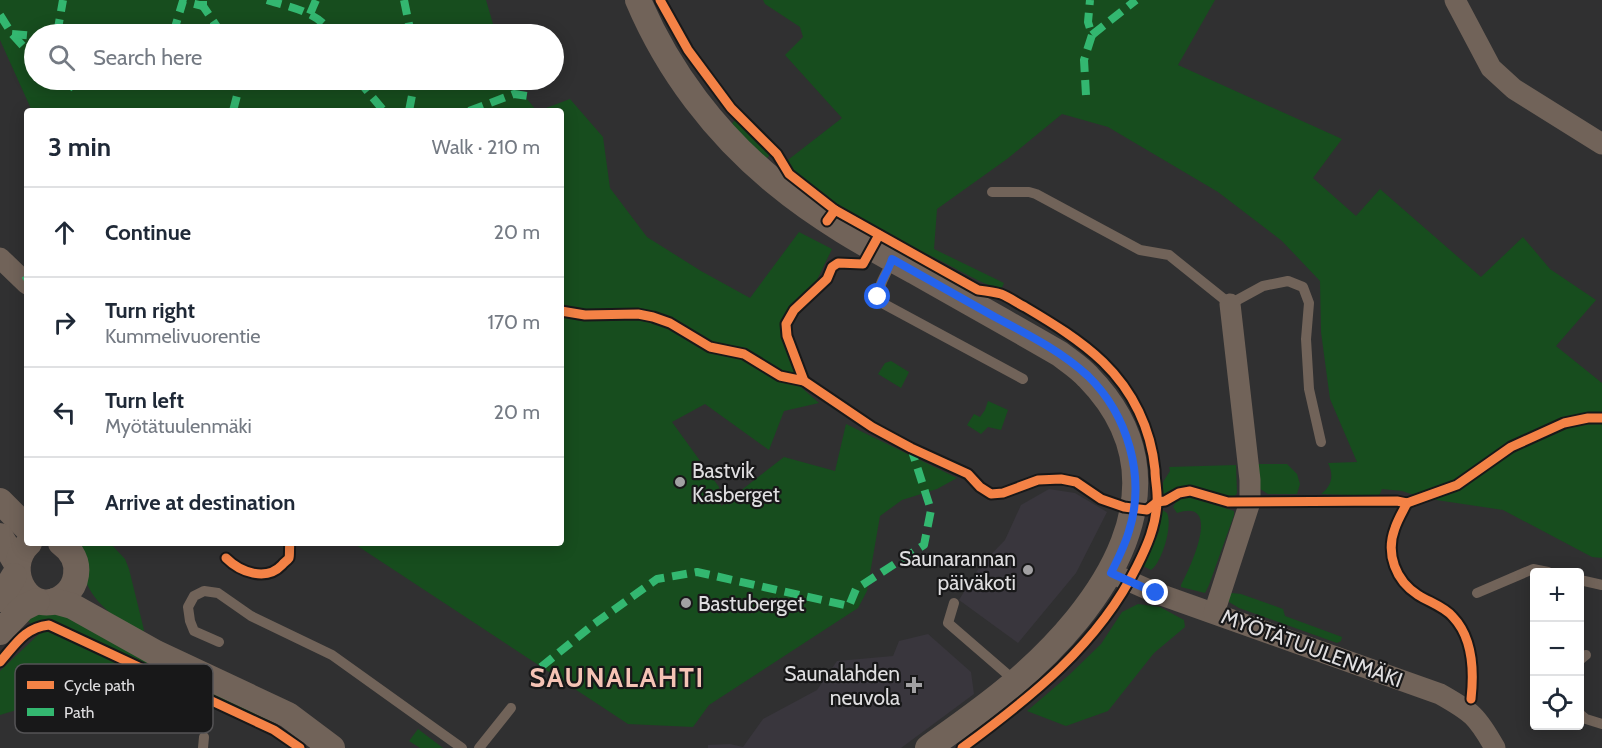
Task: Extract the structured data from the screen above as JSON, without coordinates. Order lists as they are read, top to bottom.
{
  "streets": {
    "street": ["MYÖTÄTUULENMÄKI"]
  },
  "districts": ["SAUNALAHTI"],
  "places": {
    "other": ["Bastvik Kasberget", "Saunarannan päiväkoti", "Bastuberget"],
    "health": ["Saunalahden neuvola"]
  },
  "legend": ["Cycle path", "Path"],
  "page": {
    "search": "Search here",
    "heading": ["3 min", "Walk · 210 m"],
    "list": [
      ["Continue", "20 m"],
      ["Turn right", "Kummelivuorentie", "170 m"],
      ["Turn left", "Myötätuulenmäki", "20 m"],
      "Arrive at destination"
    ],
    "map_buttons": ["+", "−"]
  }
}
